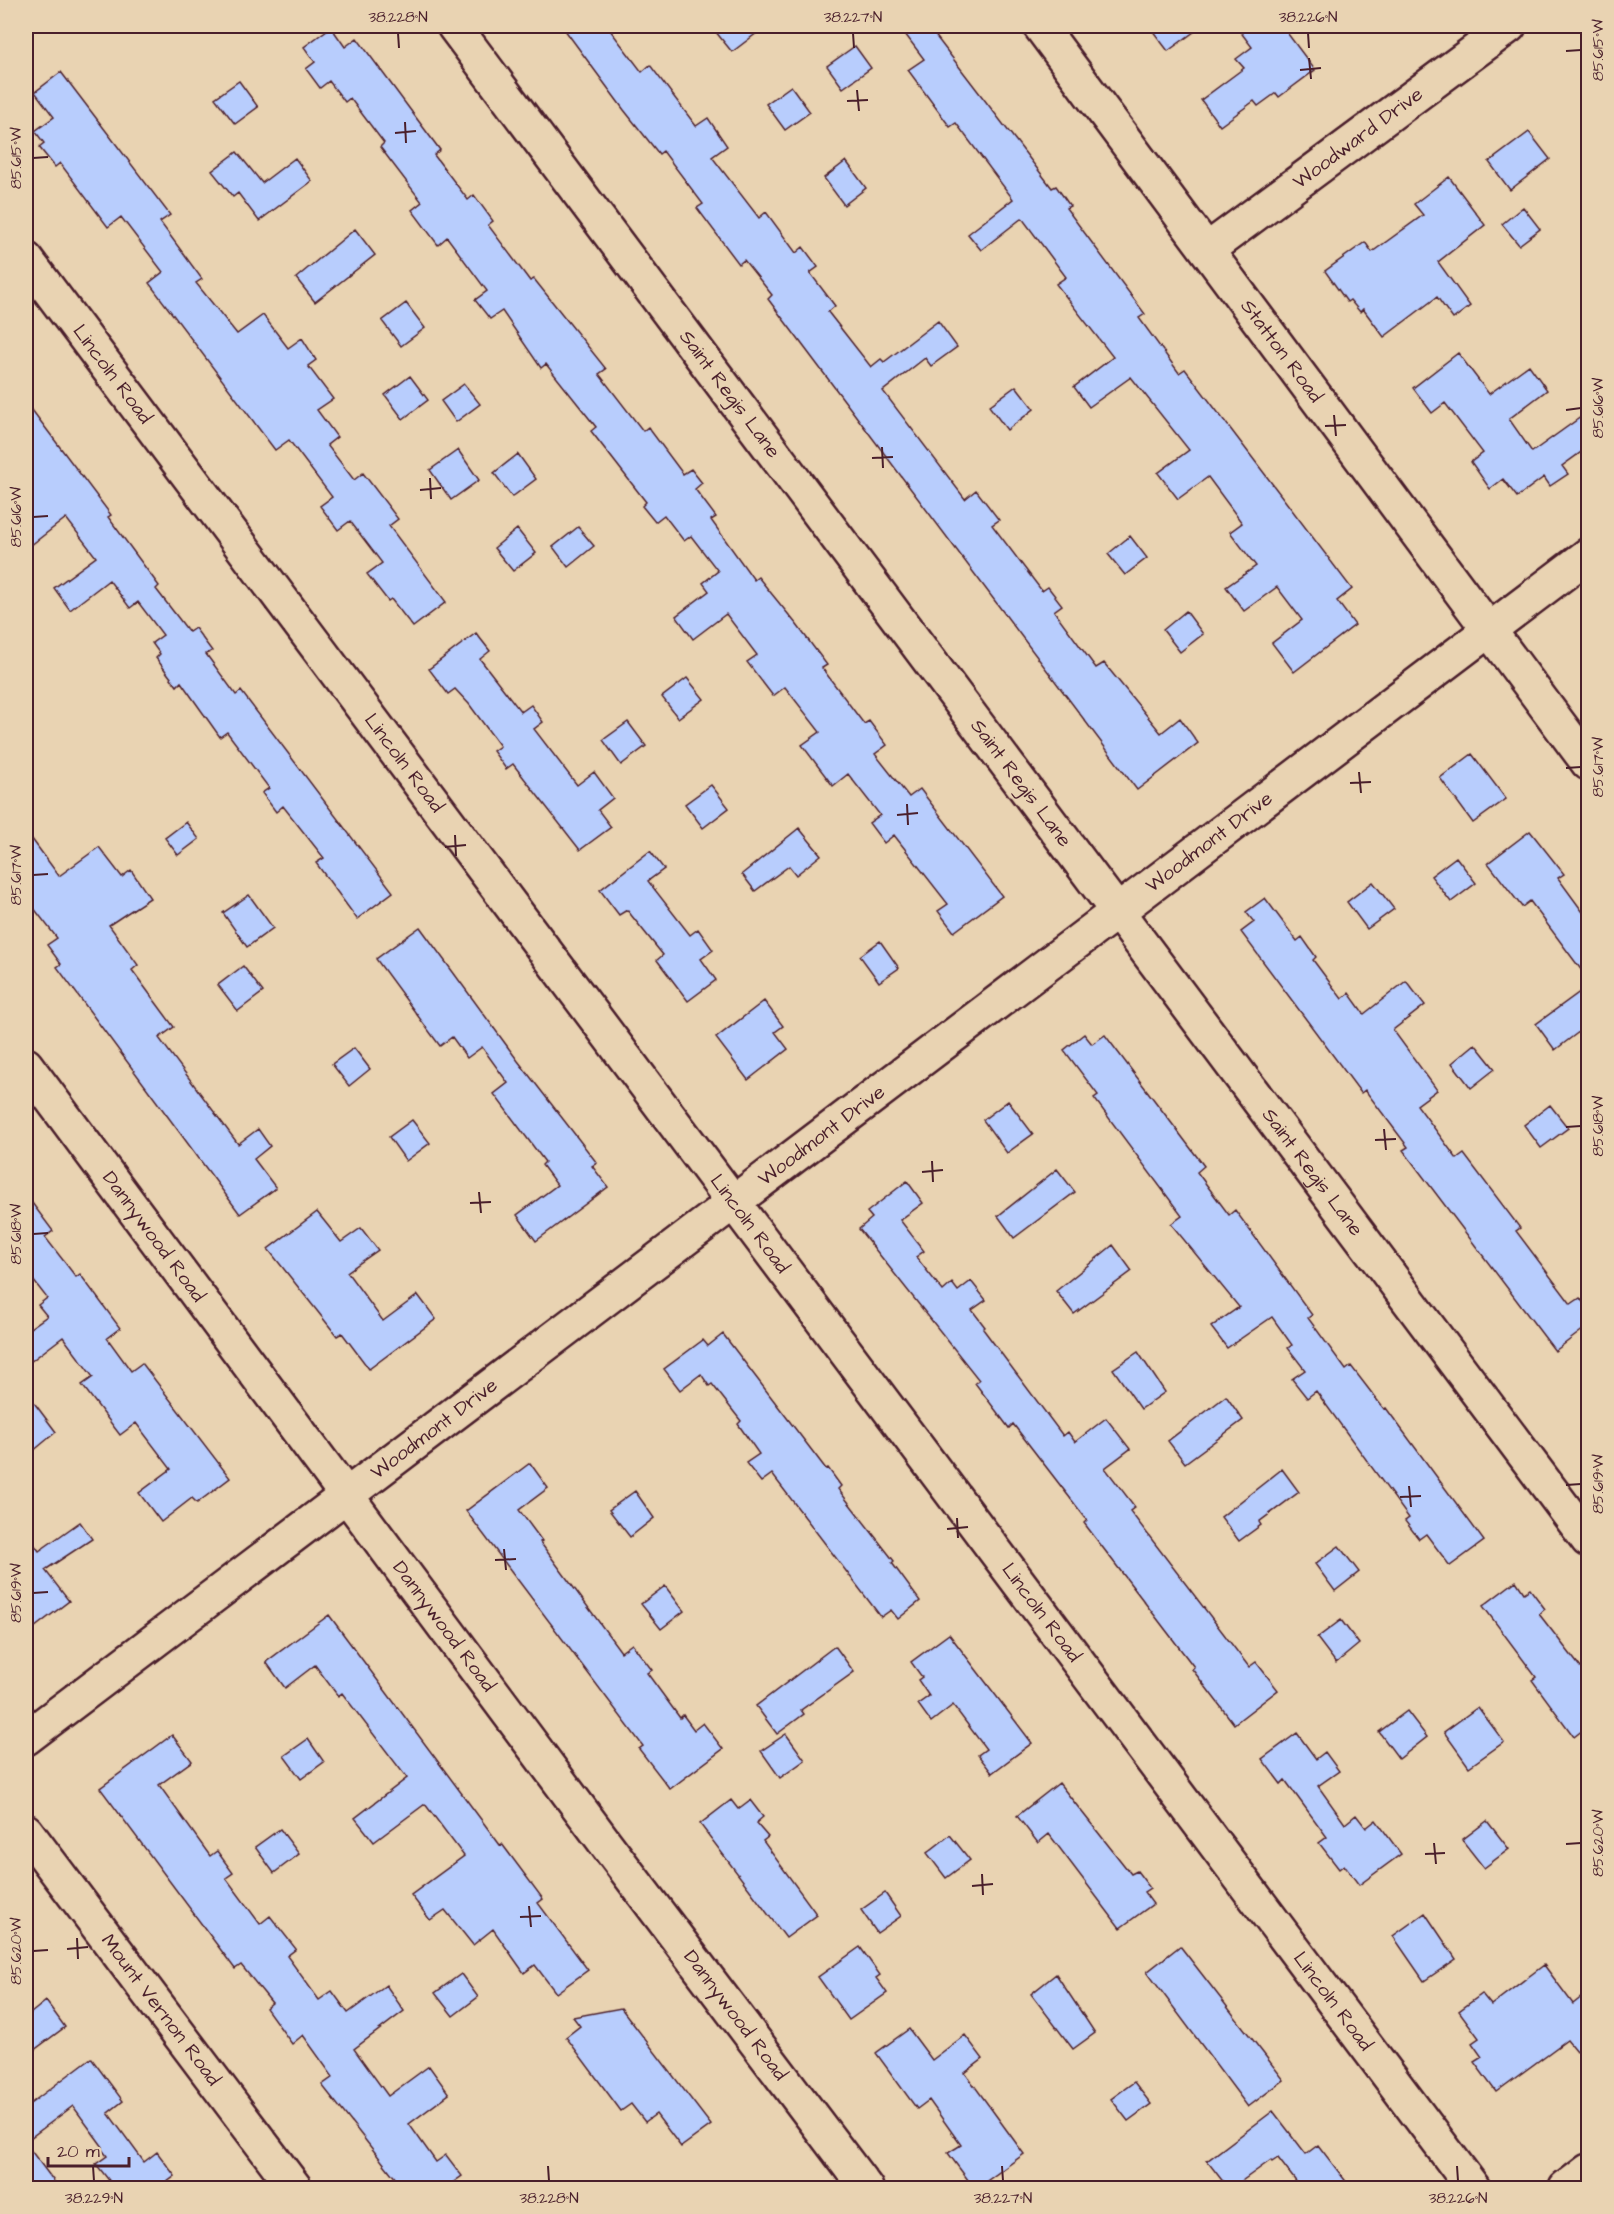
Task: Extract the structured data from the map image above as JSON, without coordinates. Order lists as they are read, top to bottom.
{
  "streets": {
    "street": [
      "Woodward Drive",
      "Statton Road",
      "Lincoln Road",
      "Saint Regis Lane",
      "Woodmont Drive",
      "Dannywood Road",
      "Mount Vernon Road"
    ]
  },
  "crossings": [
    ["Woodward Drive", "Statton Road"],
    ["Statton Road", "Woodmont Drive"],
    ["Lincoln Road", "Woodmont Drive"],
    ["Saint Regis Lane", "Woodmont Drive"],
    ["Woodmont Drive", "Dannywood Road"]
  ],
  "scale_bar": "20 m",
  "coordinates": [
    "38.228°N",
    "38.227°N",
    "38.226°N",
    "85.615°W",
    "85.616°W",
    "85.617°W",
    "85.618°W",
    "85.619°W",
    "85.620°W",
    "38.229°N"
  ]
}
